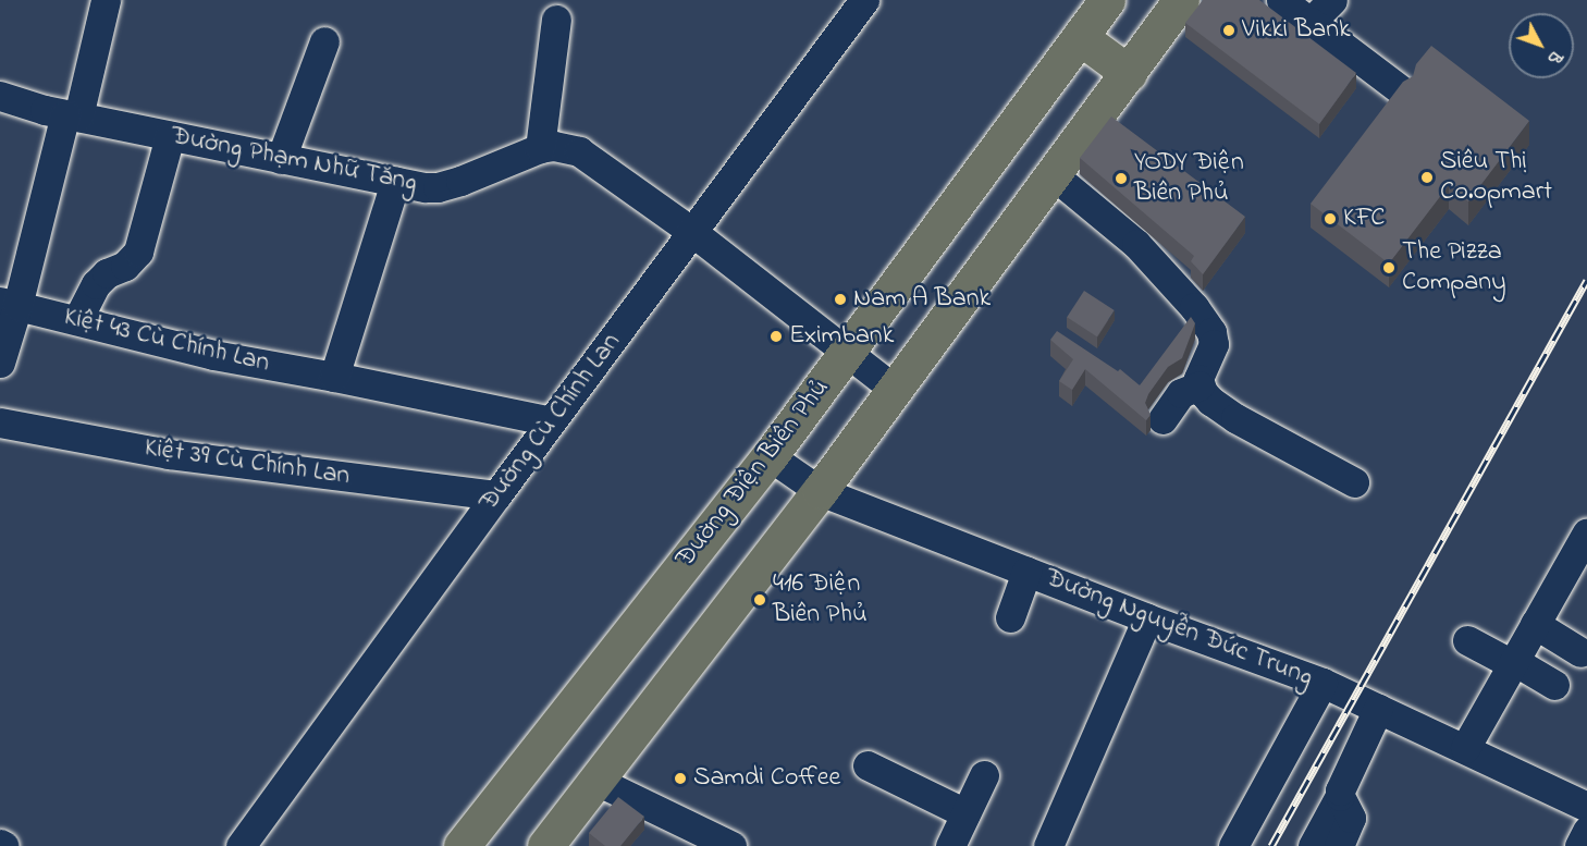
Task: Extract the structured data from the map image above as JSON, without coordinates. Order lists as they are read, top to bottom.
{
  "streets": {
    "main road": ["Đường Điện Biên Phủ"],
    "street": [
      "Đường Phạm Nhữ Tăng",
      "Kiệt 43 Cù Chính Lan",
      "Đường Cù Chính Lan",
      "Kiệt 39 Cù Chính Lan",
      "Đường Nguyễn Đức Trung"
    ]
  },
  "crossings": [
    ["Đường Phạm Nhữ Tăng", "Đường Cù Chính Lan"],
    ["Đường Phạm Nhữ Tăng", "Đường Điện Biên Phủ"],
    ["Kiệt 43 Cù Chính Lan", "Đường Cù Chính Lan"],
    ["Đường Cù Chính Lan", "Kiệt 39 Cù Chính Lan"],
    ["Đường Điện Biên Phủ", "Đường Nguyễn Đức Trung"]
  ],
  "places": [
    "Vikki Bank",
    "Siêu Thị Co.opmart",
    "YODY Điện Biên Phủ",
    "KFC",
    "The Pizza Company",
    "Nam A Bank",
    "Eximbank",
    "416 Điện Biên Phủ",
    "Samdi Coffee"
  ],
  "north": "bottom right"
}
